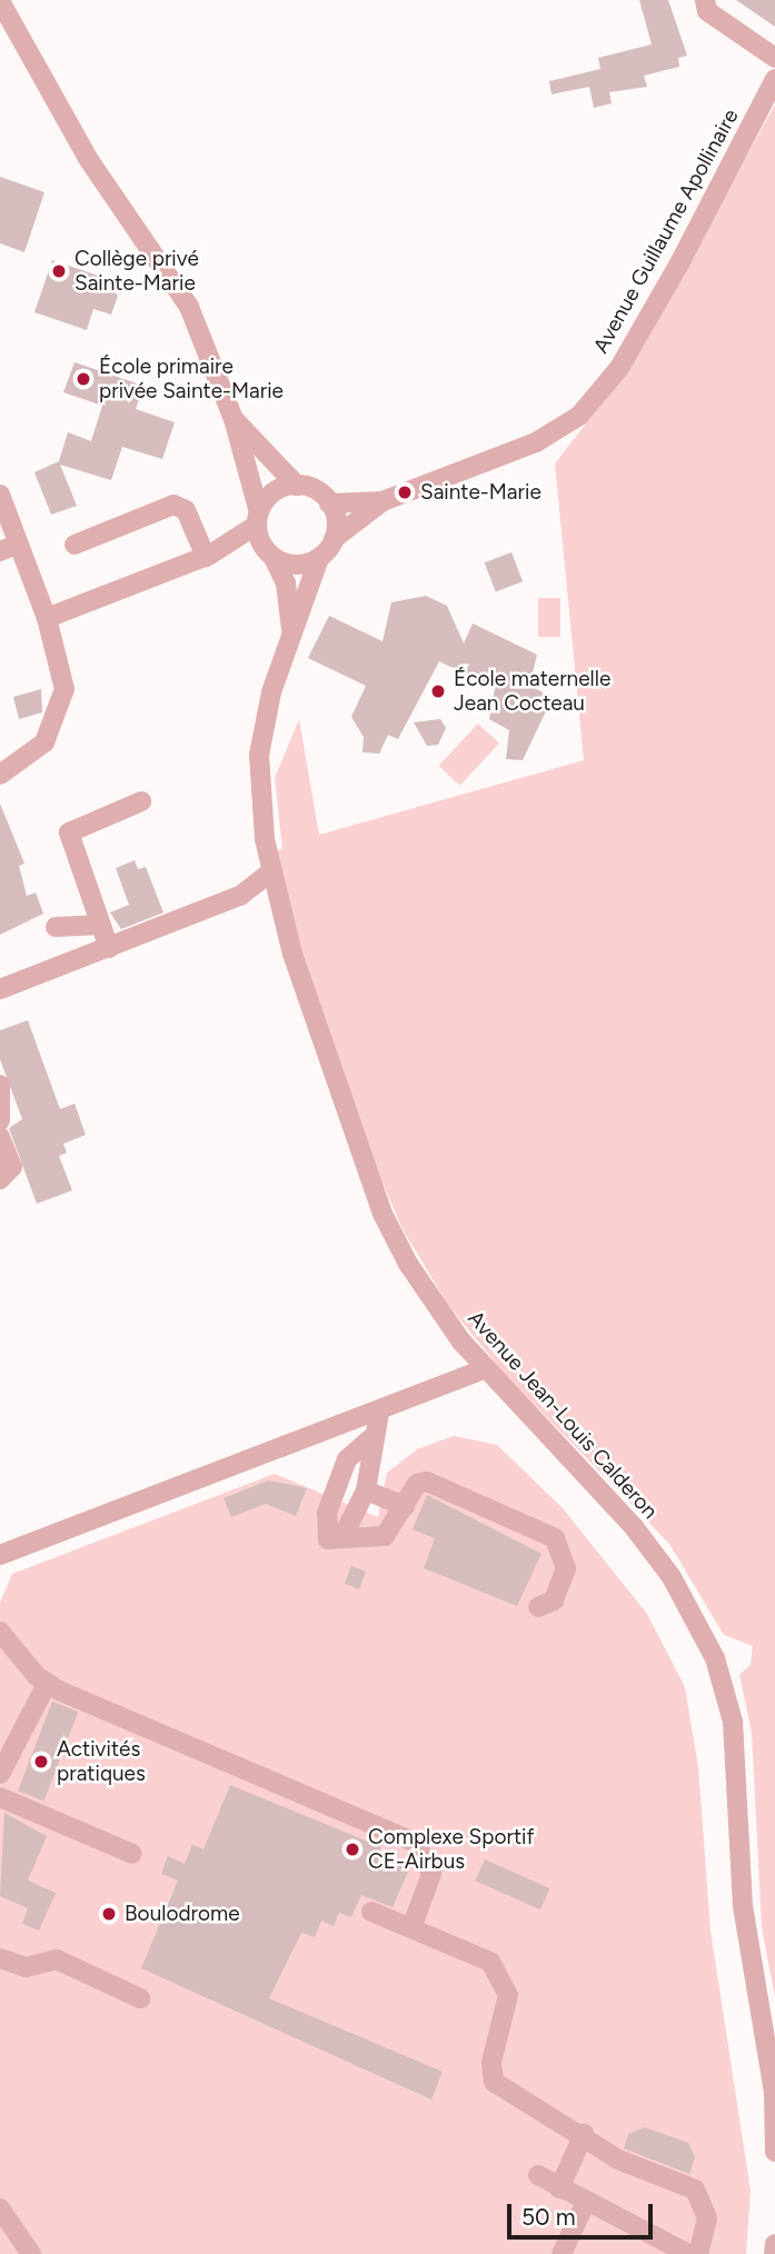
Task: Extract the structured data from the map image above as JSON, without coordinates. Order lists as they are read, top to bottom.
{
  "streets": {
    "street": ["Avenue Guillaume Apollinaire", "Avenue Jean-Louis Calderon"]
  },
  "crossings": [
    ["Avenue Guillaume Apollinaire", "Avenue Jean-Louis Calderon"]
  ],
  "places": [
    "Collège privé Sainte-Marie",
    "École primaire privée Sainte-Marie",
    "Sainte-Marie",
    "École maternelle Jean Cocteau",
    "Activités pratiques",
    "Complexe Sportif CE-Airbus",
    "Boulodrome"
  ],
  "scale_bar": "50 m"
}
